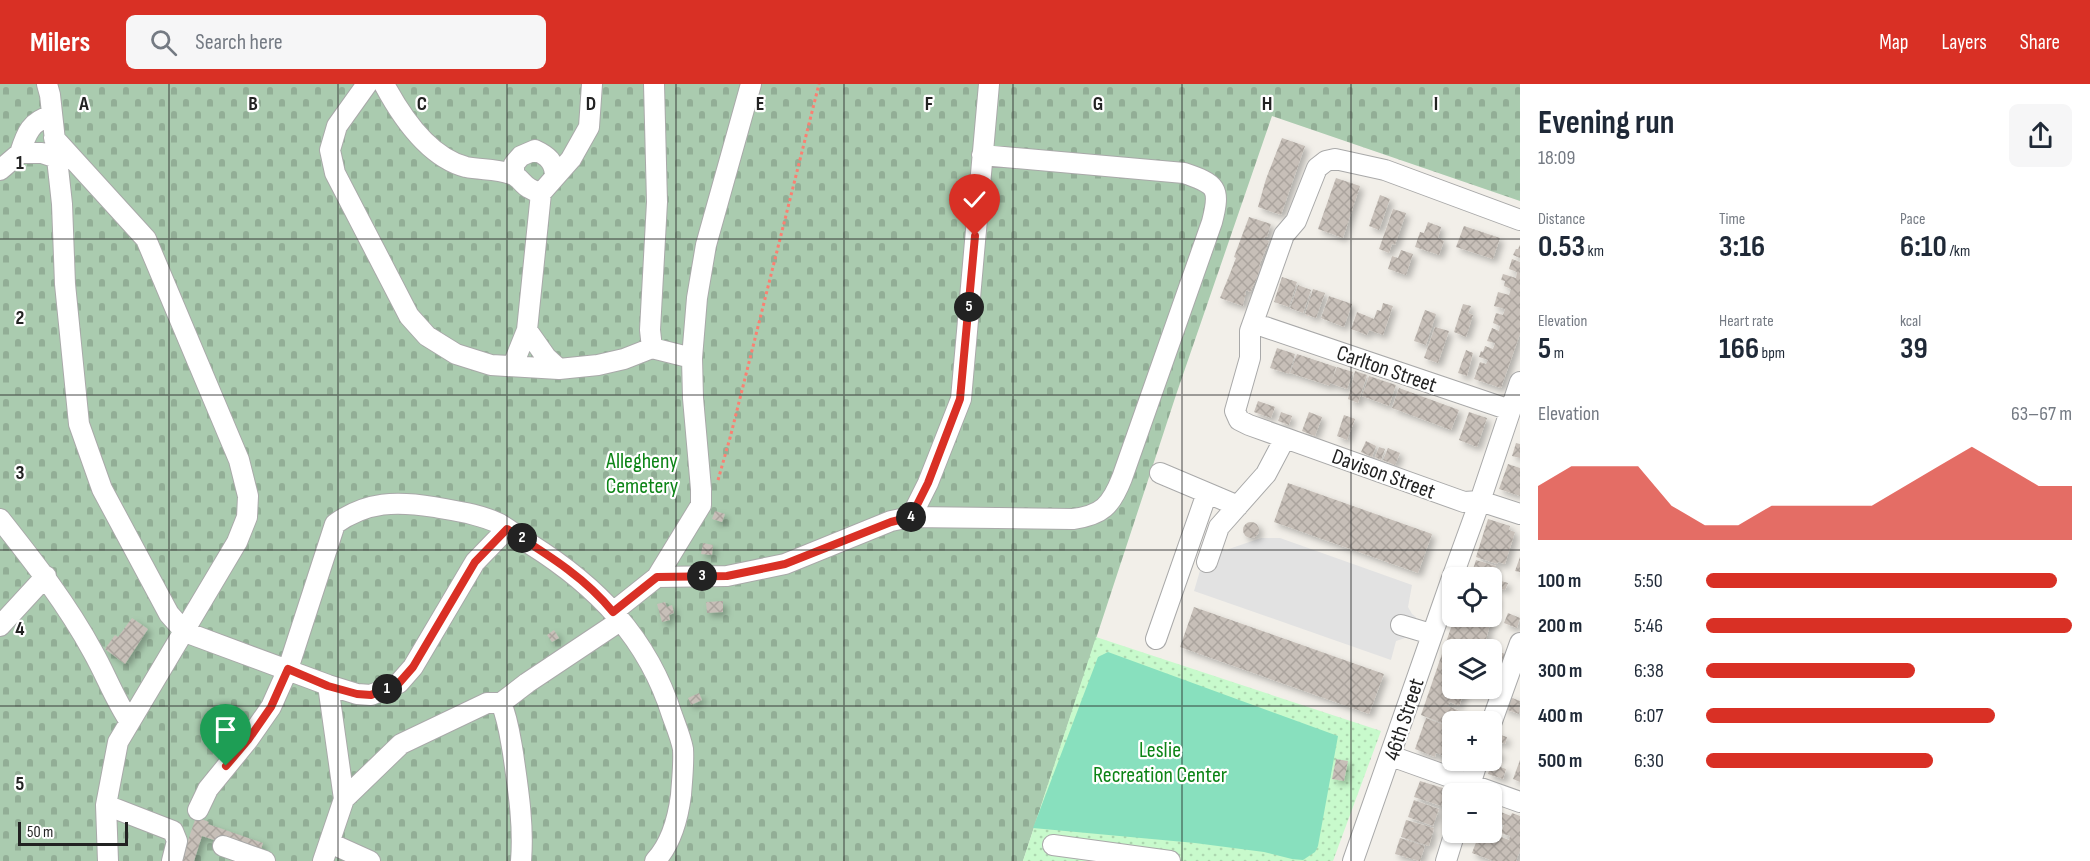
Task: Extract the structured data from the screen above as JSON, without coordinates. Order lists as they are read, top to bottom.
{
  "streets": {
    "street": ["Carlton Street", "Davison Street", "46th Street"]
  },
  "crossings": [
    ["Carlton Street", "46th Street"],
    ["Davison Street", "46th Street"]
  ],
  "parks": ["Allegheny Cemetery", "Leslie Recreation Center"],
  "scale_bar": "50 m",
  "page": {
    "header": "Milers",
    "search": "Search here",
    "nav": ["Map", "Layers", "Share"],
    "heading": ["Evening run", "18:09"],
    "stats": [
      ["Distance", "0.53 km"],
      ["Time", "3:16"],
      ["Pace", "6:10 /km"],
      ["Elevation", "5 m"],
      ["Heart rate", "166 bpm"],
      ["kcal", "39"]
    ],
    "pins": [
      "5",
      "4",
      "2",
      "3",
      "1"
    ],
    "chart": ["Elevation", "63–67 m"],
    "list": [
      {
        "name": "100 m",
        "note": "5:50"
      },
      {
        "name": "200 m",
        "note": "5:46"
      },
      {
        "name": "300 m",
        "note": "6:38"
      },
      {
        "name": "400 m",
        "note": "6:07"
      },
      {
        "name": "500 m",
        "note": "6:30"
      }
    ],
    "map_buttons": ["+", "−"],
    "scale": "50 m"
  },
  "grid": {
    "columns": [
      "A",
      "B",
      "C",
      "D",
      "E",
      "F",
      "G",
      "H",
      "I"
    ],
    "rows": [
      "1",
      "2",
      "3",
      "4",
      "5"
    ]
  }
}
